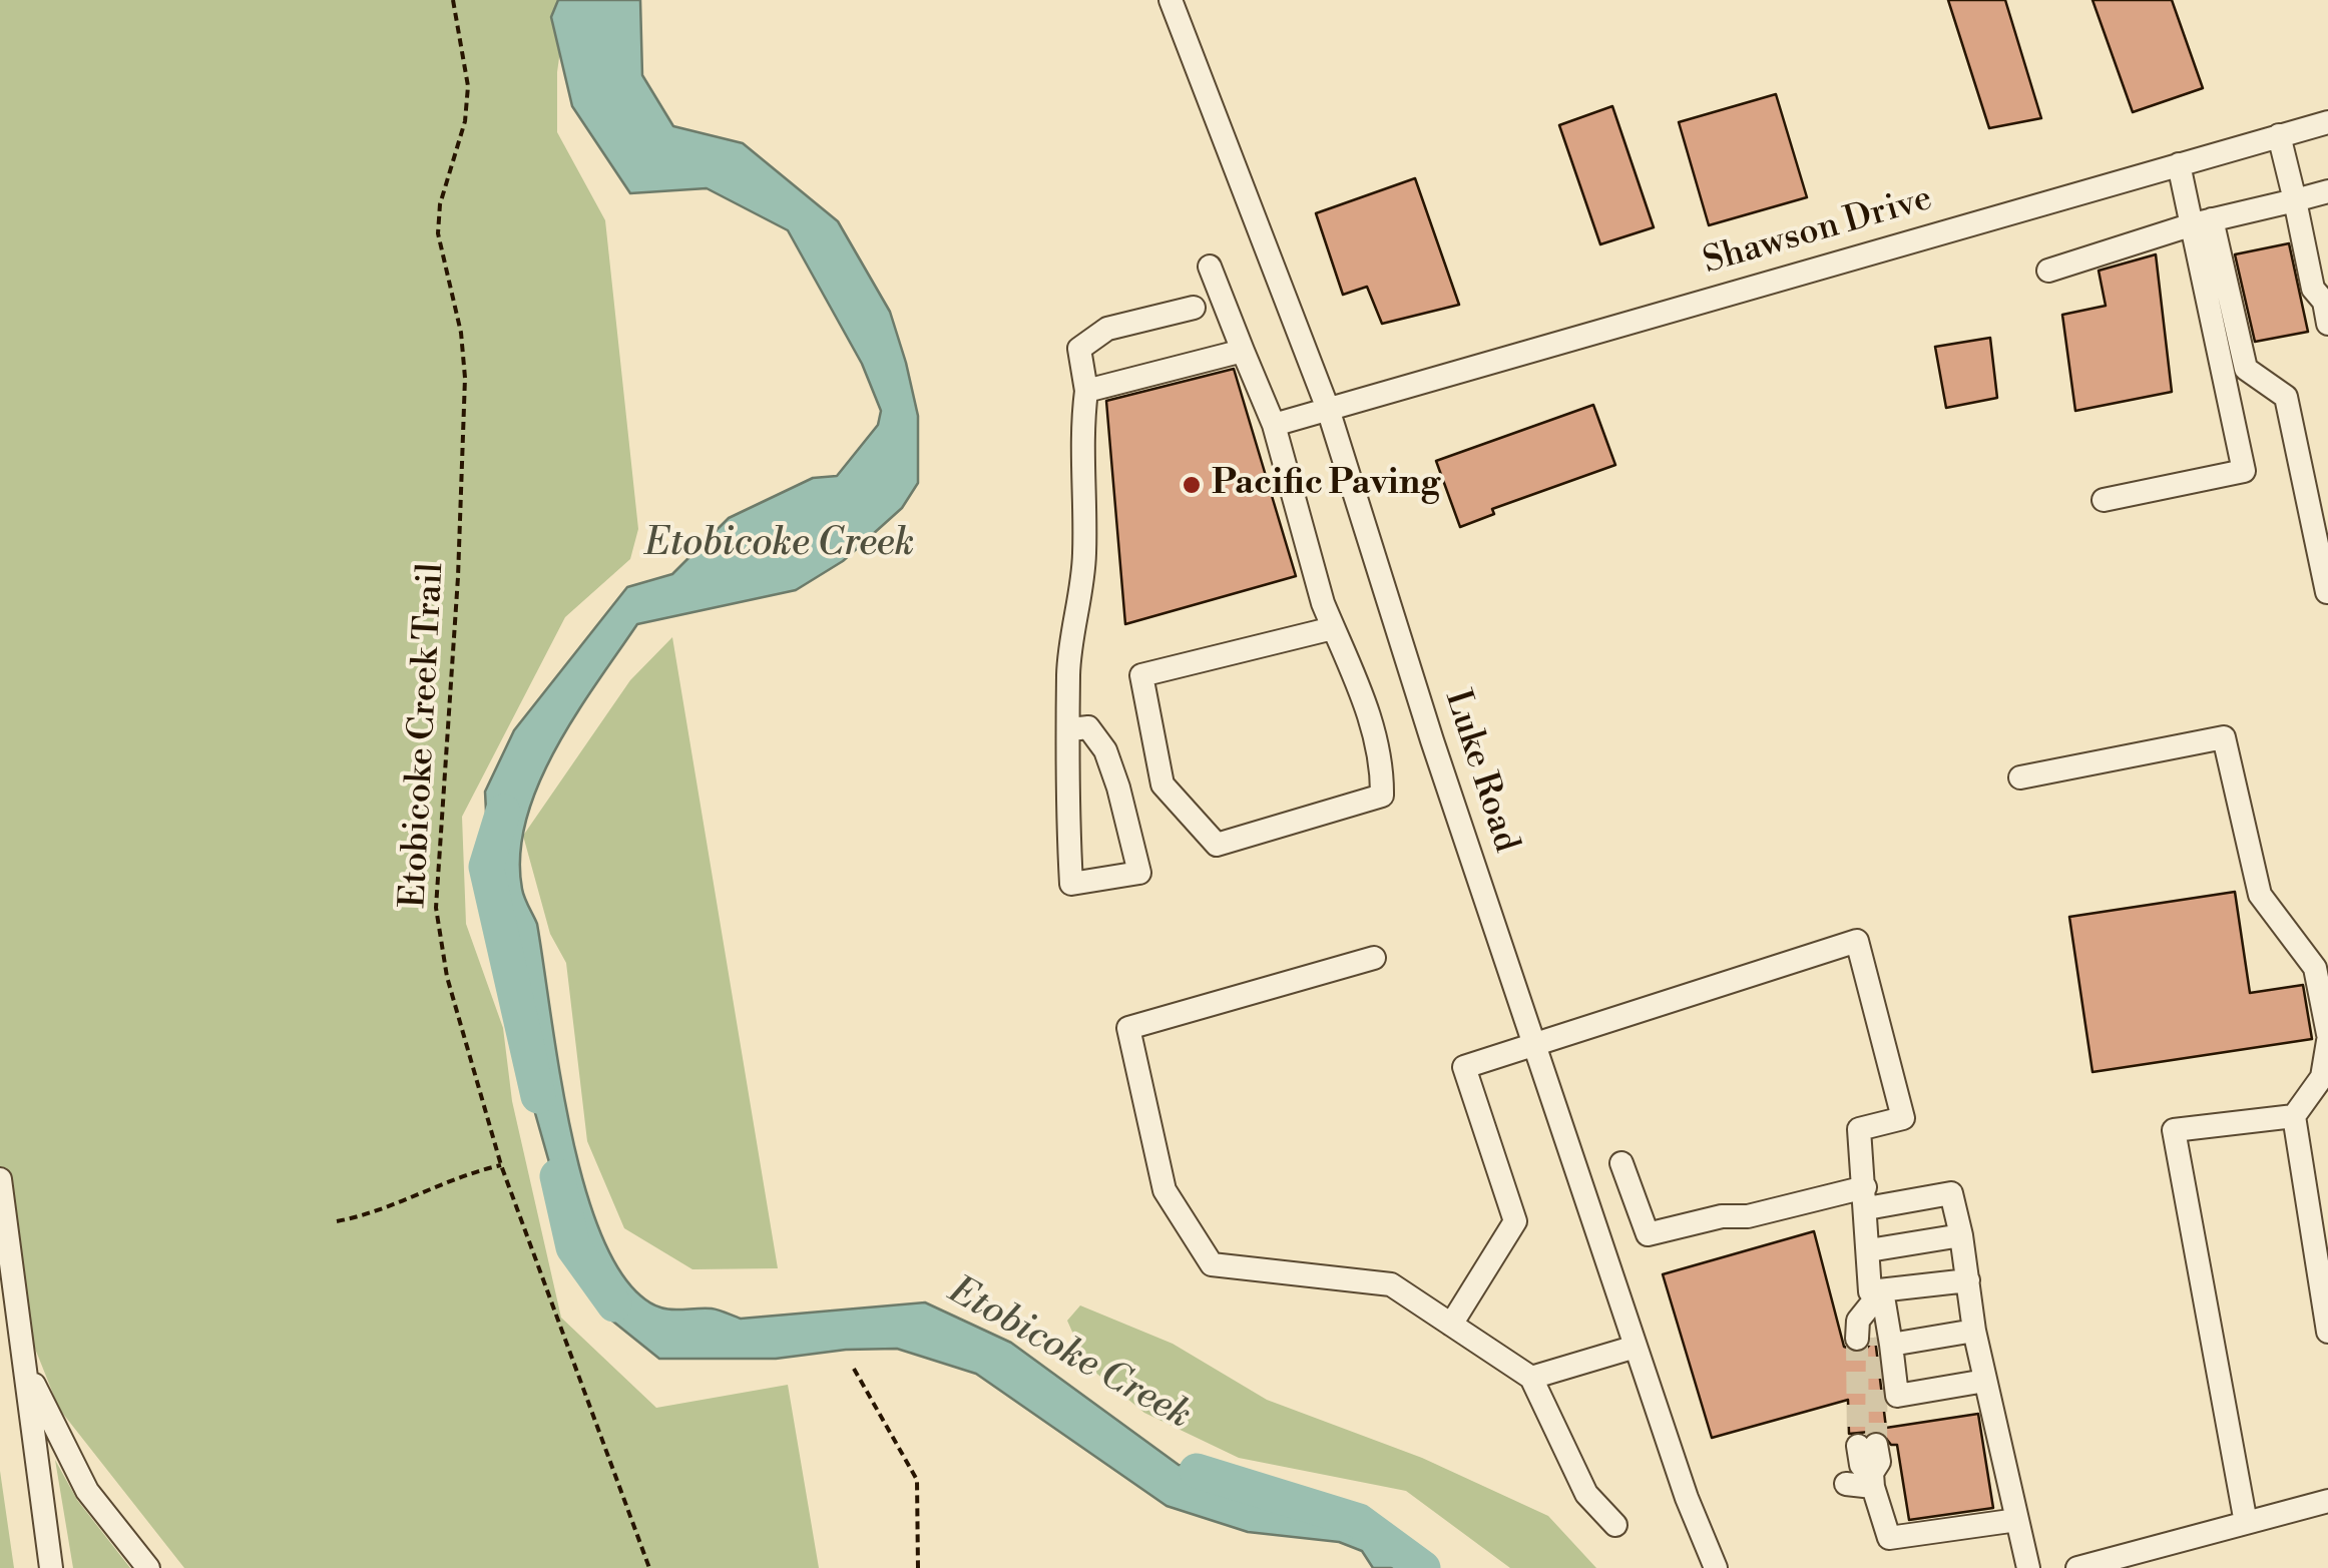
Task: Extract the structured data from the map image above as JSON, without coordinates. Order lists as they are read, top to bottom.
{
  "streets": {
    "street": ["Shawson Drive", "Luke Road"],
    "path": ["Etobicoke Creek Trail"]
  },
  "crossings": [
    ["Shawson Drive", "Luke Road"]
  ],
  "water": ["Etobicoke Creek"],
  "places": ["Pacific Paving"]
}
